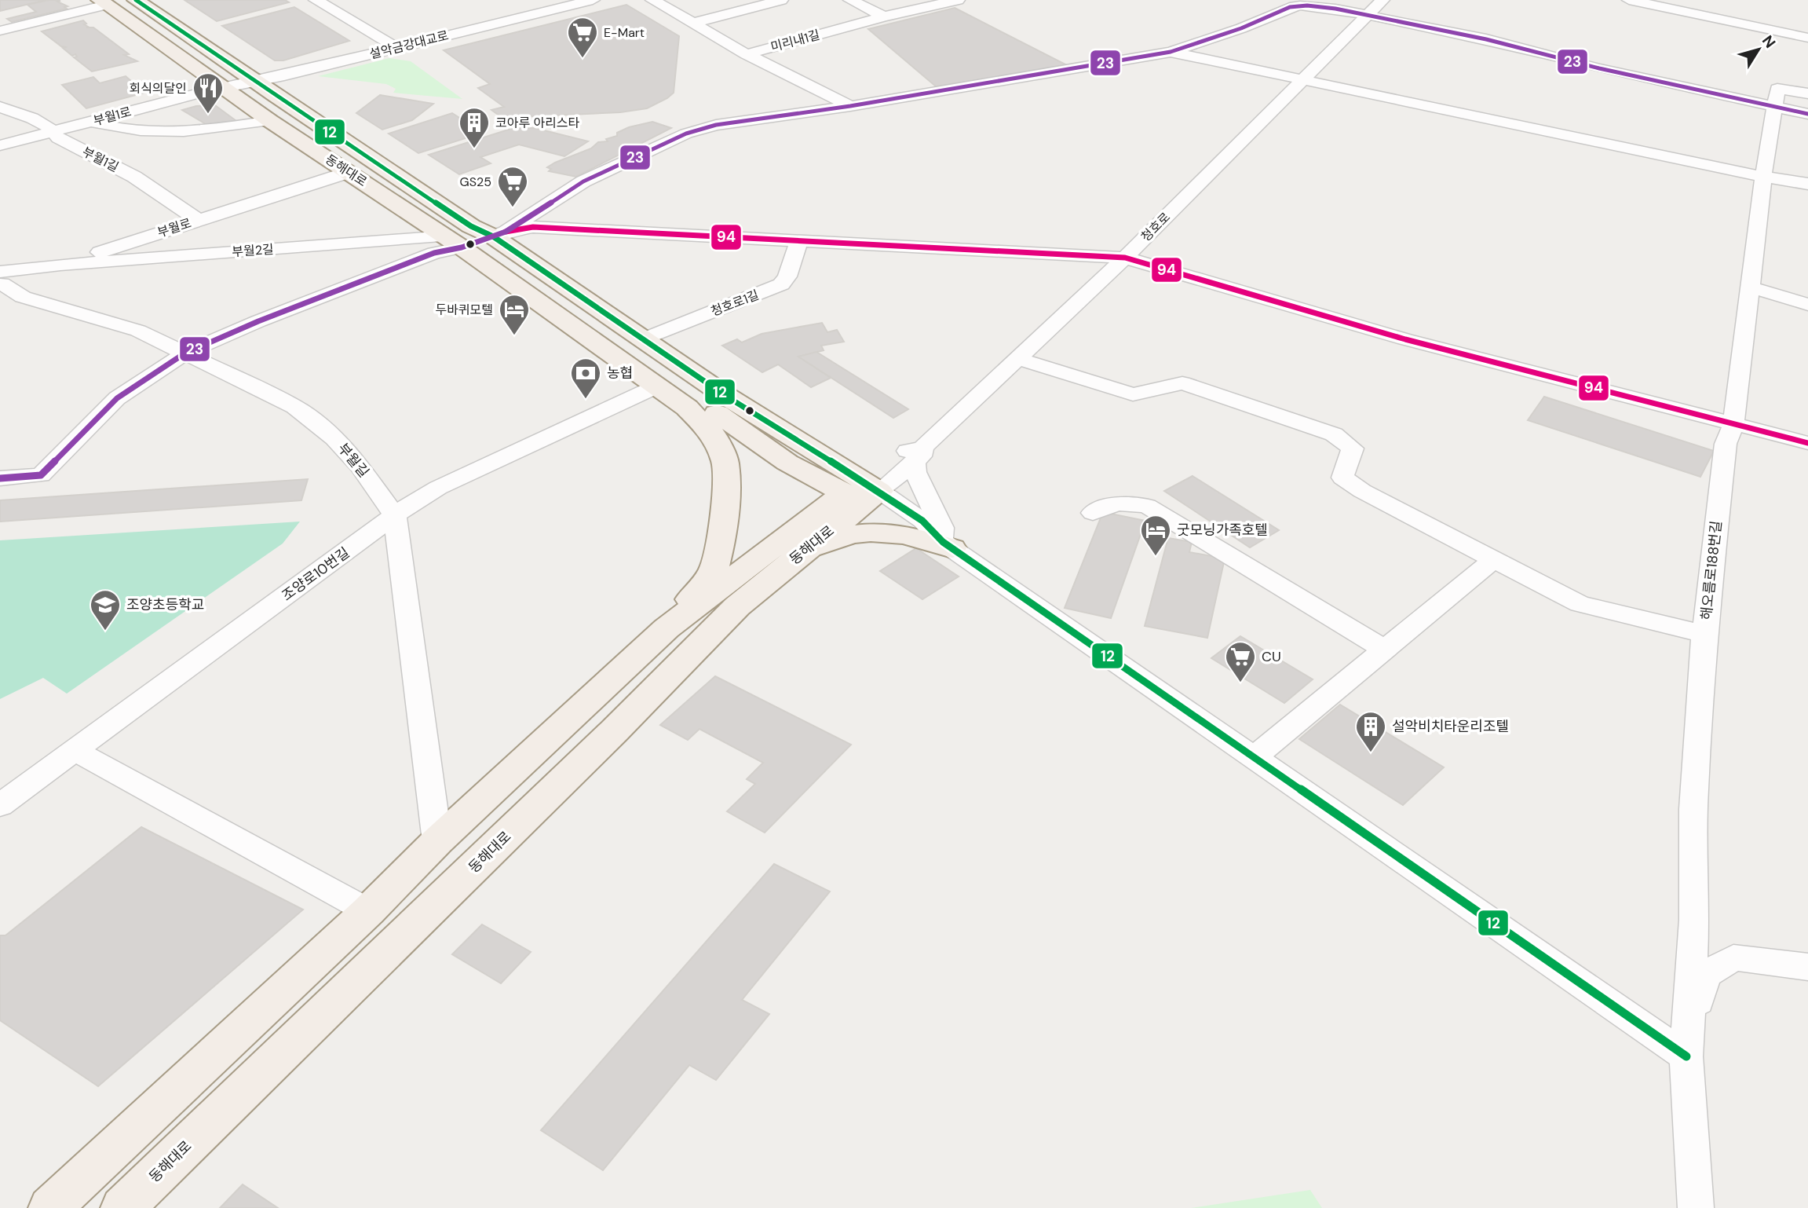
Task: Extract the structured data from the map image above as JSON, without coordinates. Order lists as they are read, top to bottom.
{
  "streets": {
    "main road": ["동해대로"],
    "street": [
      "미리내1길",
      "설악금강대교로",
      "부월1로",
      "부월1길",
      "청호로",
      "부월로",
      "부월2길",
      "청호로1길",
      "부월길",
      "해오름로188번길",
      "조양로10번길"
    ]
  },
  "crossings": [
    ["설악금강대교로", "부월1로"],
    ["설악금강대교로", "동해대로"],
    ["부월1로", "부월1길"],
    ["부월1로", "동해대로"],
    ["부월1길", "부월로"],
    ["동해대로", "청호로"],
    ["동해대로", "부월로"],
    ["동해대로", "부월2길"],
    ["동해대로", "청호로1길"],
    ["동해대로", "부월길"],
    ["동해대로", "조양로10번길"],
    ["부월로", "부월2길"],
    ["부월길", "조양로10번길"]
  ],
  "places": {
    "supermarket": ["E-Mart", "GS25", "CU"],
    "restaurant": ["회식의달인"],
    "building": ["코아루 아리스타", "설악비치타운리조텔"],
    "hotel": ["두바퀴모텔", "굿모닝가족호텔"],
    "bank": ["농협"],
    "school or university": ["조양초등학교"]
  },
  "lines": ["transit line 12", "transit line 23", "transit line 94"],
  "north": "top right"
}
